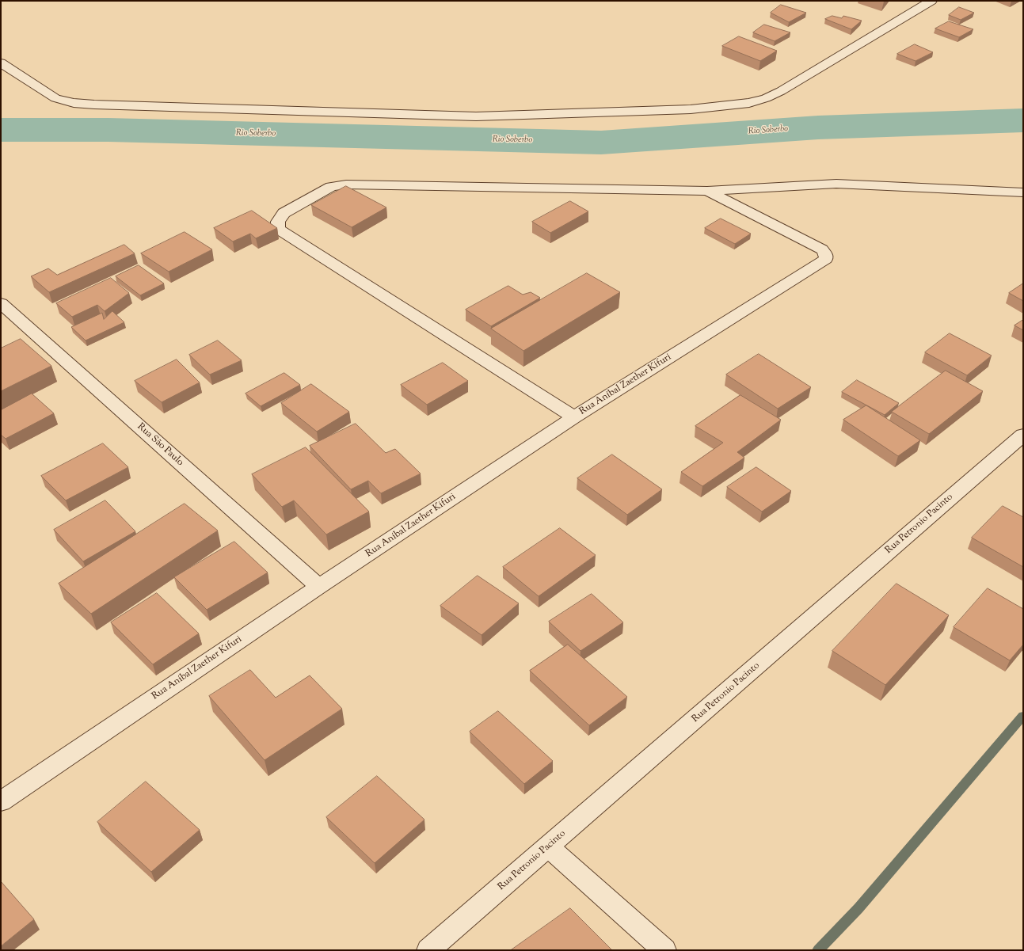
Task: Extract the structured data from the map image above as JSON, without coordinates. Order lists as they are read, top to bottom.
{
  "streets": {
    "street": ["Rua Aníbal Zaether Kifuri", "Rua São Paulo", "Rua Petronio Pacinto"]
  },
  "crossings": [
    ["Rua Aníbal Zaether Kifuri", "Rua São Paulo"]
  ],
  "water": ["Rio Soberbo"]
}
